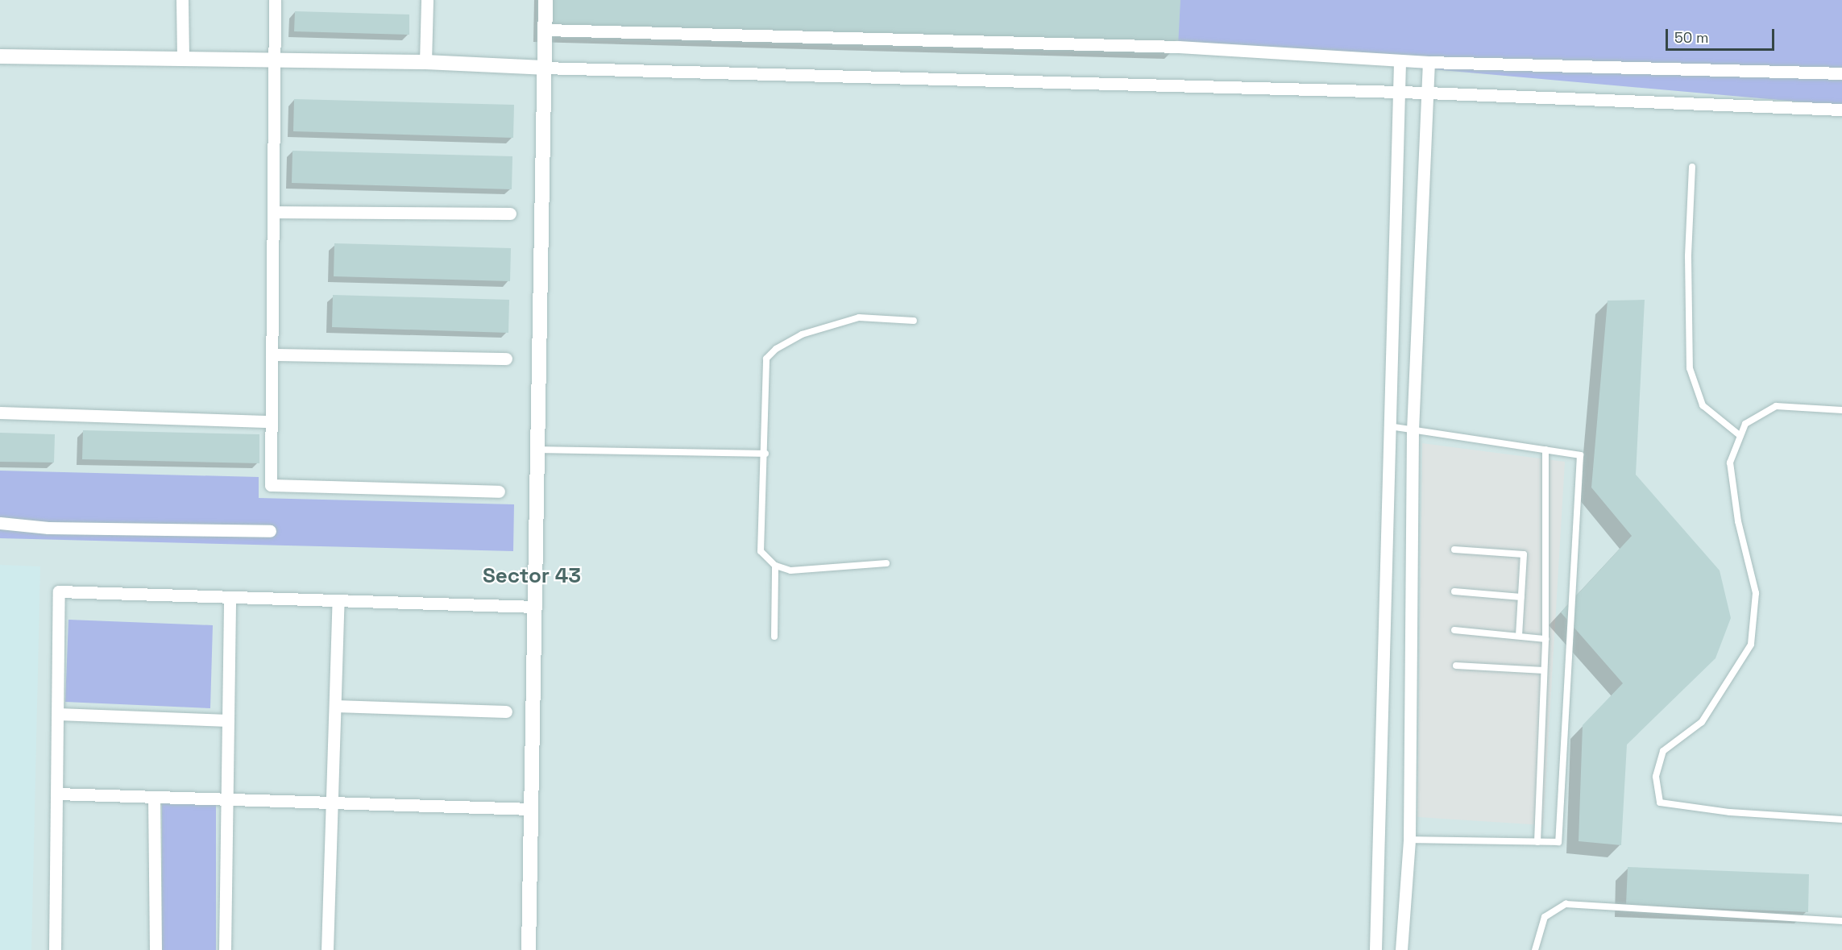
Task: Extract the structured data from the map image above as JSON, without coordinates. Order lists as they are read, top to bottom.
{
  "districts": ["Sector 43"],
  "scale_bar": "50 m"
}
